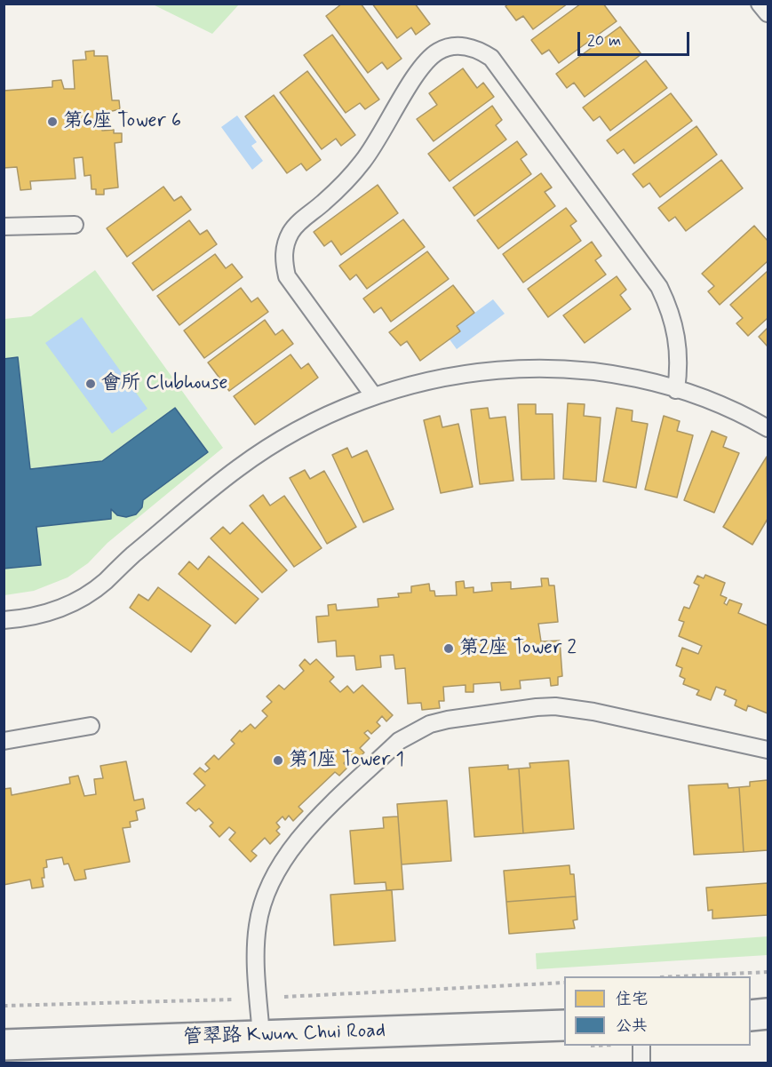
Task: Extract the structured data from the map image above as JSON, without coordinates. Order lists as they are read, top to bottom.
{
  "streets": {
    "street": ["管翠路 Kwun Chui Road"]
  },
  "places": [
    "第6座 Tower 6",
    "會所 Clubhouse",
    "第2座 Tower 2",
    "第1座 Tower 1"
  ],
  "legend": ["住宅", "公共"],
  "scale_bar": "20 m"
}
